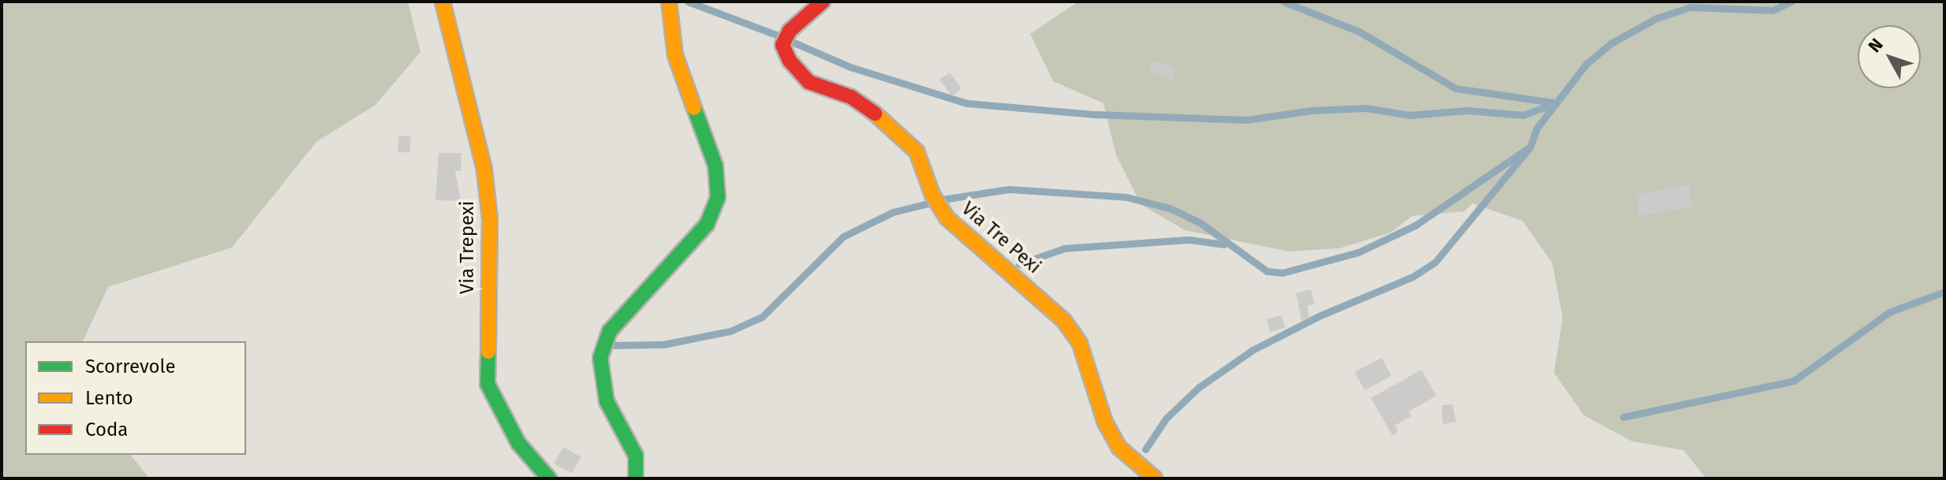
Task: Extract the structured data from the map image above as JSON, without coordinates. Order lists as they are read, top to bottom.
{
  "streets": {
    "street": ["Via Tre Pexi", "Via Trepexi"]
  },
  "legend": ["Scorrevole", "Lento", "Coda"],
  "north": "top left"
}
